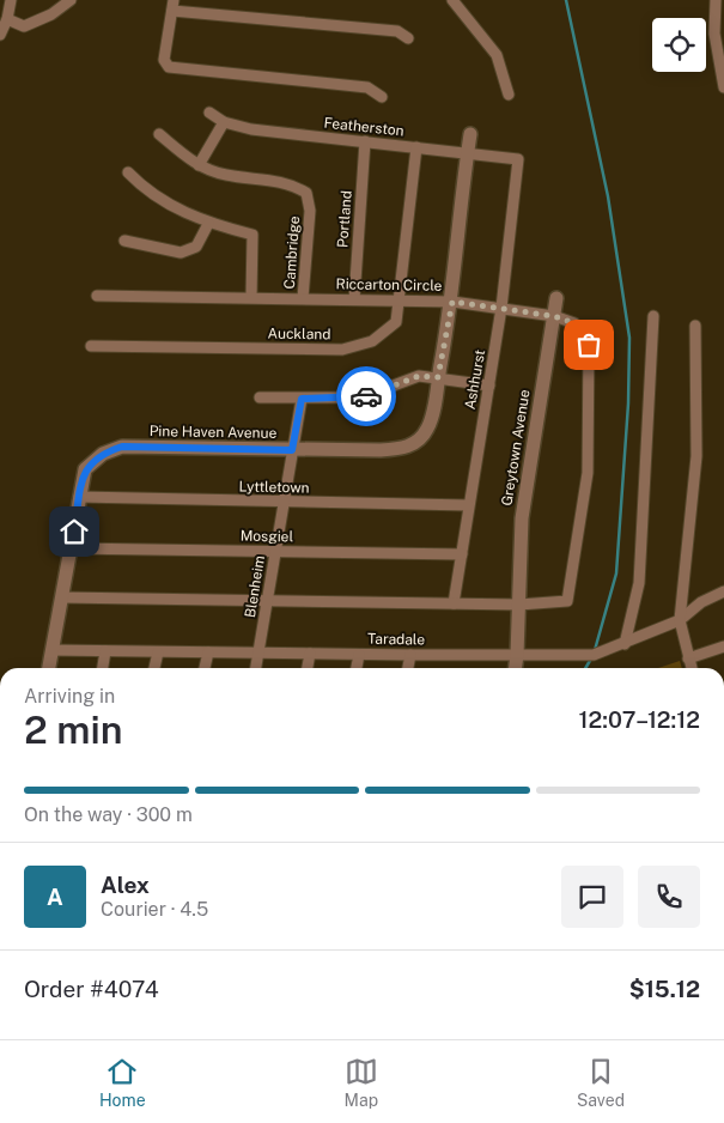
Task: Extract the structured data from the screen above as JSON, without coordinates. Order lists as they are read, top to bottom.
{
  "streets": {
    "street": [
      "Featherston",
      "Portland",
      "Cambridge",
      "Riccarton Circle",
      "Auckland",
      "Ashhurst",
      "Pine Haven Avenue",
      "Greytown Avenue",
      "Lyttletown",
      "Mosgiel",
      "Blenheim",
      "Taradale"
    ]
  },
  "crossings": [
    ["Featherston", "Portland"],
    ["Featherston", "Auckland"],
    ["Featherston", "Ashhurst"],
    ["Featherston", "Pine Haven Avenue"],
    ["Portland", "Riccarton Circle"],
    ["Cambridge", "Riccarton Circle"],
    ["Riccarton Circle", "Auckland"],
    ["Riccarton Circle", "Ashhurst"],
    ["Riccarton Circle", "Pine Haven Avenue"],
    ["Riccarton Circle", "Greytown Avenue"],
    ["Ashhurst", "Lyttletown"],
    ["Ashhurst", "Mosgiel"],
    ["Pine Haven Avenue", "Lyttletown"],
    ["Pine Haven Avenue", "Mosgiel"],
    ["Pine Haven Avenue", "Blenheim"],
    ["Pine Haven Avenue", "Taradale"],
    ["Greytown Avenue", "Taradale"],
    ["Lyttletown", "Blenheim"],
    ["Mosgiel", "Blenheim"],
    ["Blenheim", "Taradale"]
  ],
  "page": {
    "heading": ["2 min", "Arriving in", "12:07–12:12"],
    "panel": [
      "Alex",
      "Courier · 4.5",
      "Order #4074",
      "$15.12"
    ],
    "bar": "On the way · 300 m",
    "round": "A",
    "tabs": ["Home", "Map", "Saved"]
  }
}
